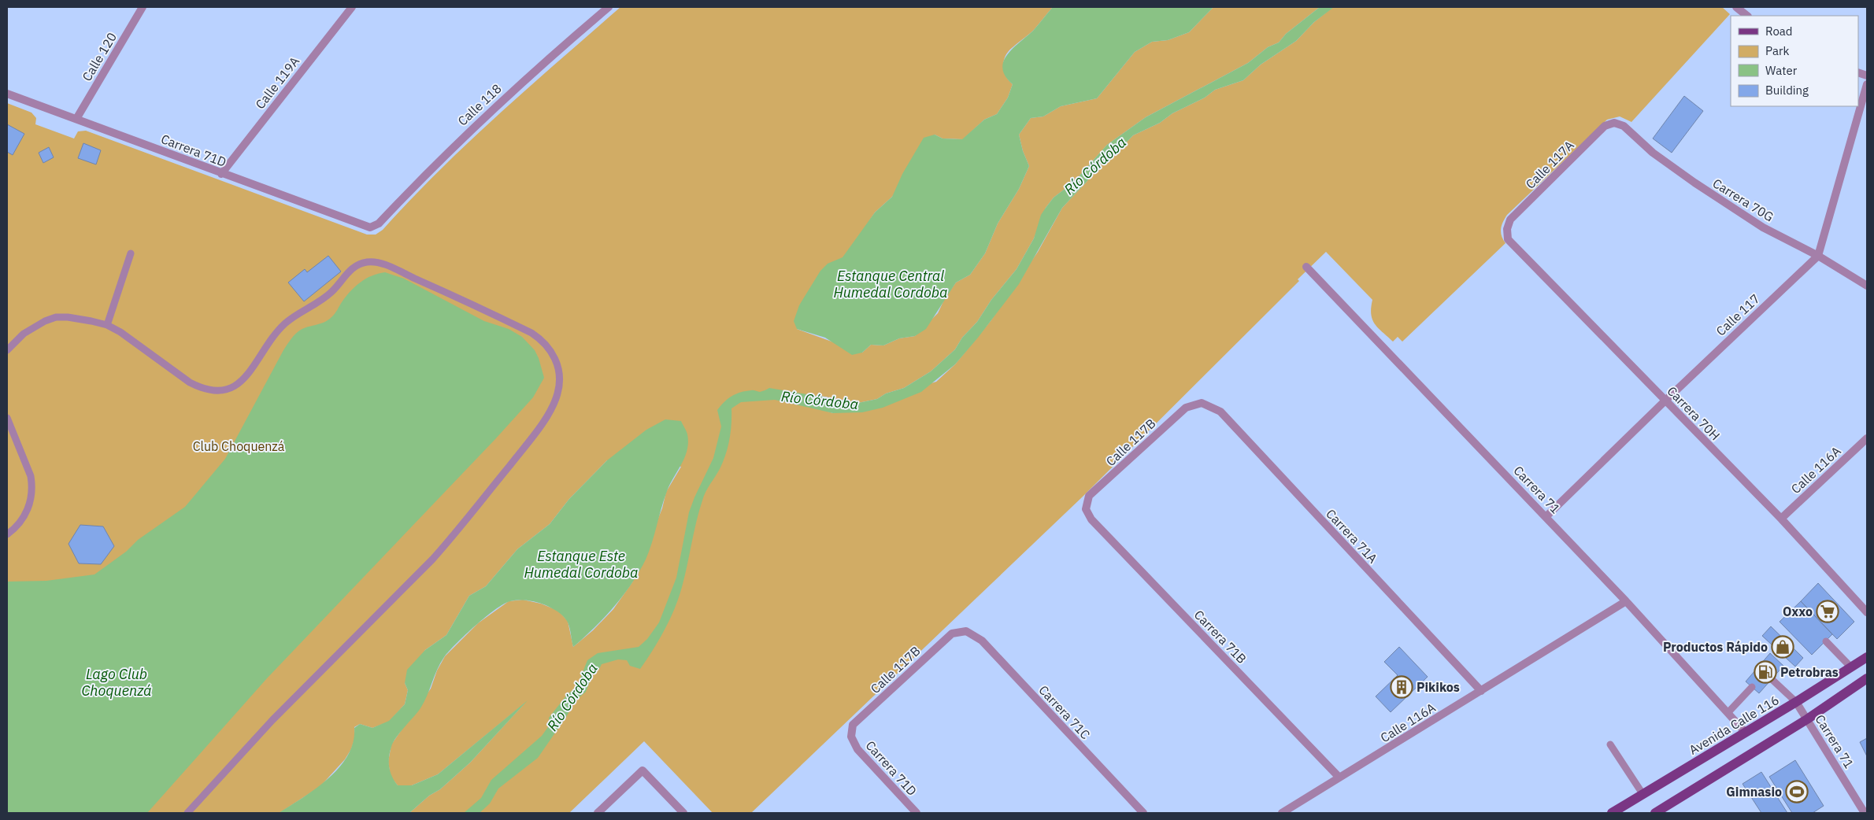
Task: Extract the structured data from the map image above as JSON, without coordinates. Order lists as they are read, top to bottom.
{
  "streets": {
    "main road": ["Avenida Calle 116"],
    "street": [
      "Calle 120",
      "Calle 119A",
      "Calle 118",
      "Carrera 71D",
      "Calle 117A",
      "Carrera 70G",
      "Calle 117",
      "Carrera 70H",
      "Calle 117B",
      "Calle 116A",
      "Carrera 71",
      "Carrera 71A",
      "Carrera 71B",
      "Carrera 71C"
    ]
  },
  "crossings": [
    ["Calle 120", "Carrera 71D"],
    ["Calle 119A", "Carrera 71D"],
    ["Calle 118", "Carrera 71D"],
    ["Carrera 71D", "Calle 117B"],
    ["Calle 117A", "Carrera 70G"],
    ["Calle 117A", "Carrera 70H"],
    ["Carrera 70G", "Calle 117"],
    ["Calle 117", "Carrera 70H"],
    ["Calle 117", "Carrera 71"],
    ["Carrera 70H", "Calle 116A"],
    ["Calle 117B", "Carrera 71A"],
    ["Calle 117B", "Carrera 71B"],
    ["Calle 117B", "Carrera 71C"],
    ["Calle 116A", "Carrera 71"],
    ["Calle 116A", "Carrera 71A"],
    ["Calle 116A", "Carrera 71B"],
    ["Carrera 71", "Avenida Calle 116"]
  ],
  "water": [
    "Río Córdoba",
    "Estanque Central Humedal Cordoba",
    "Estanque Este Humedal Cordoba",
    "Lago Club Choquenzá"
  ],
  "parks": ["Club Choquenzá"],
  "places": {
    "supermarket": ["Oxxo"],
    "shop": ["Productos Rápido"],
    "fuel station": ["Petrobras"],
    "building": ["Pikikos"],
    "sports": ["Gimnasio"]
  },
  "legend": [
    "Road",
    "Park",
    "Water",
    "Building"
  ]
}
